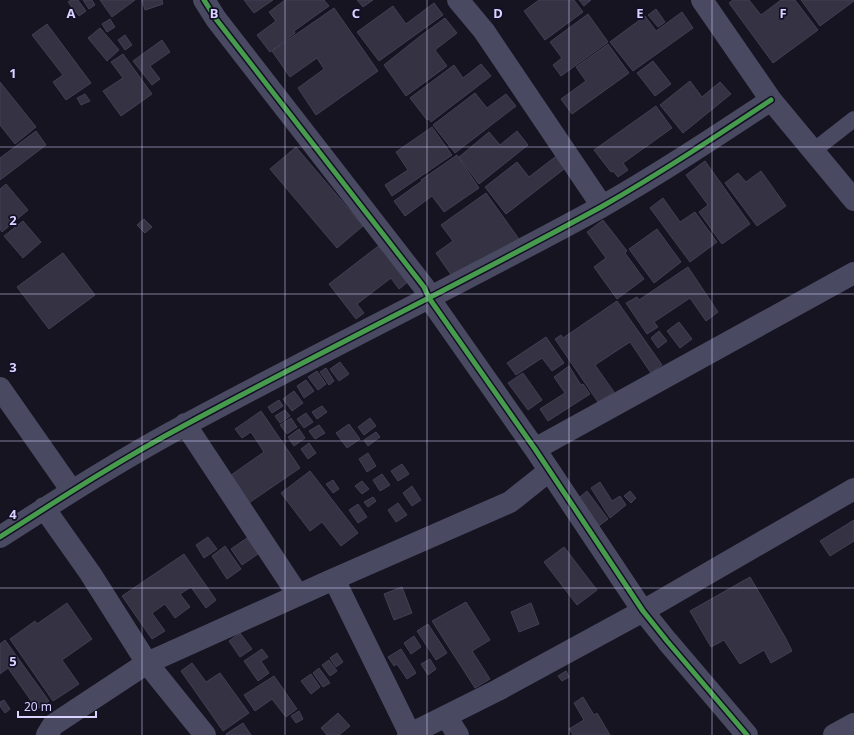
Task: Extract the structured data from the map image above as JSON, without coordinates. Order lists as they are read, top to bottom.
{
  "scale_bar": "20 m",
  "grid": {
    "columns": [
      "A",
      "B",
      "C",
      "D",
      "E",
      "F"
    ],
    "rows": [
      "1",
      "2",
      "3",
      "4",
      "5"
    ]
  }
}
